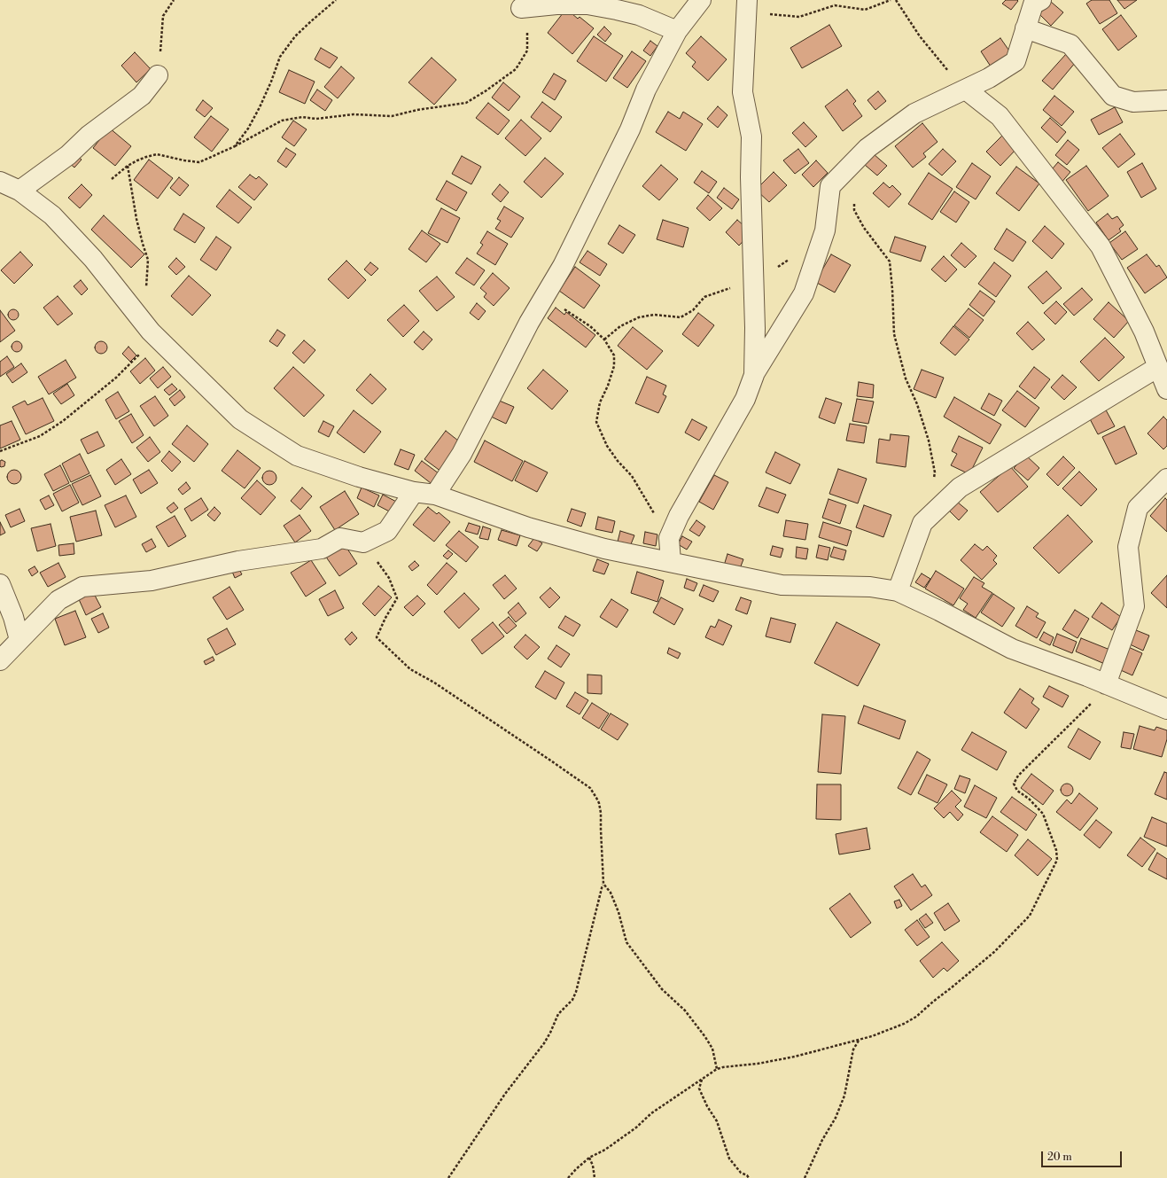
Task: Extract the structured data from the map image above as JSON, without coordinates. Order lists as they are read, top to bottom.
{
  "scale_bar": "20 m"
}
